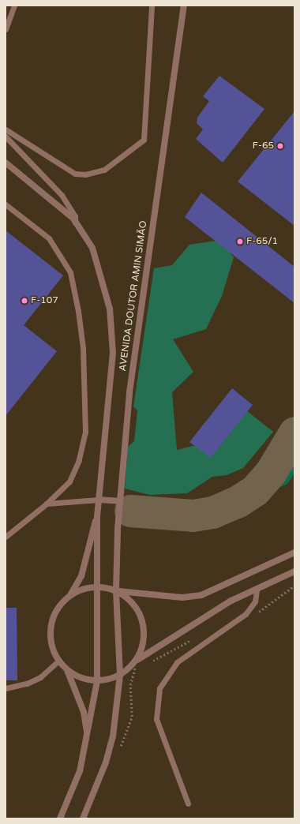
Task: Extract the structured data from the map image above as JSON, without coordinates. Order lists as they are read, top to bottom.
{
  "streets": {
    "street": ["AVENIDA DOUTOR AMIN SIMÃO"]
  },
  "places": ["F-65", "F-65/1", "F-107"]
}
